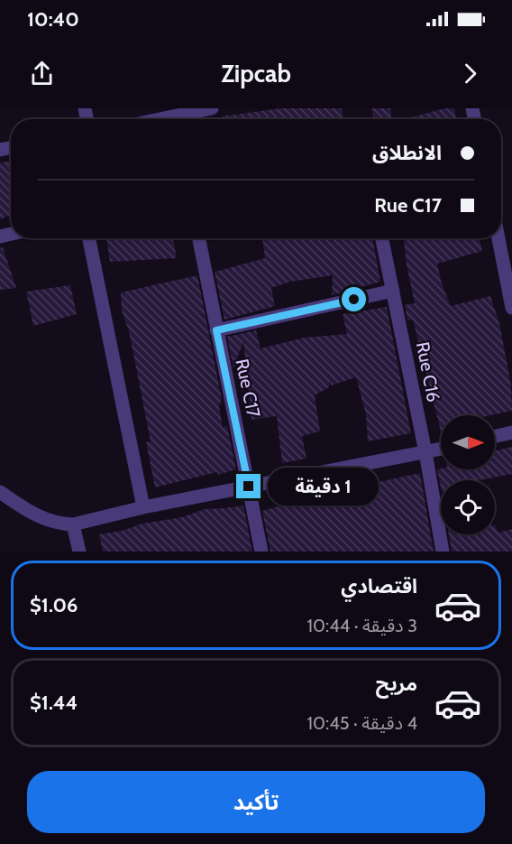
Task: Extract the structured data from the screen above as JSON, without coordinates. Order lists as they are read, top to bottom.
{
  "streets": {
    "street": ["Rue C16", "Rue C17"]
  },
  "north": "right",
  "page": {
    "status": "10:40",
    "header": "Zipcab",
    "banner": ["الانطلاق", "Rue C17"],
    "bubble": "1 دقيقة",
    "list": [
      {
        "name": "اقتصادي",
        "note": "3 دقيقة · 10:44",
        "value": "$1.06"
      },
      {
        "name": "مريح",
        "note": "4 دقيقة · 10:45",
        "value": "$1.44"
      }
    ],
    "buttons": "تأكيد"
  }
}
